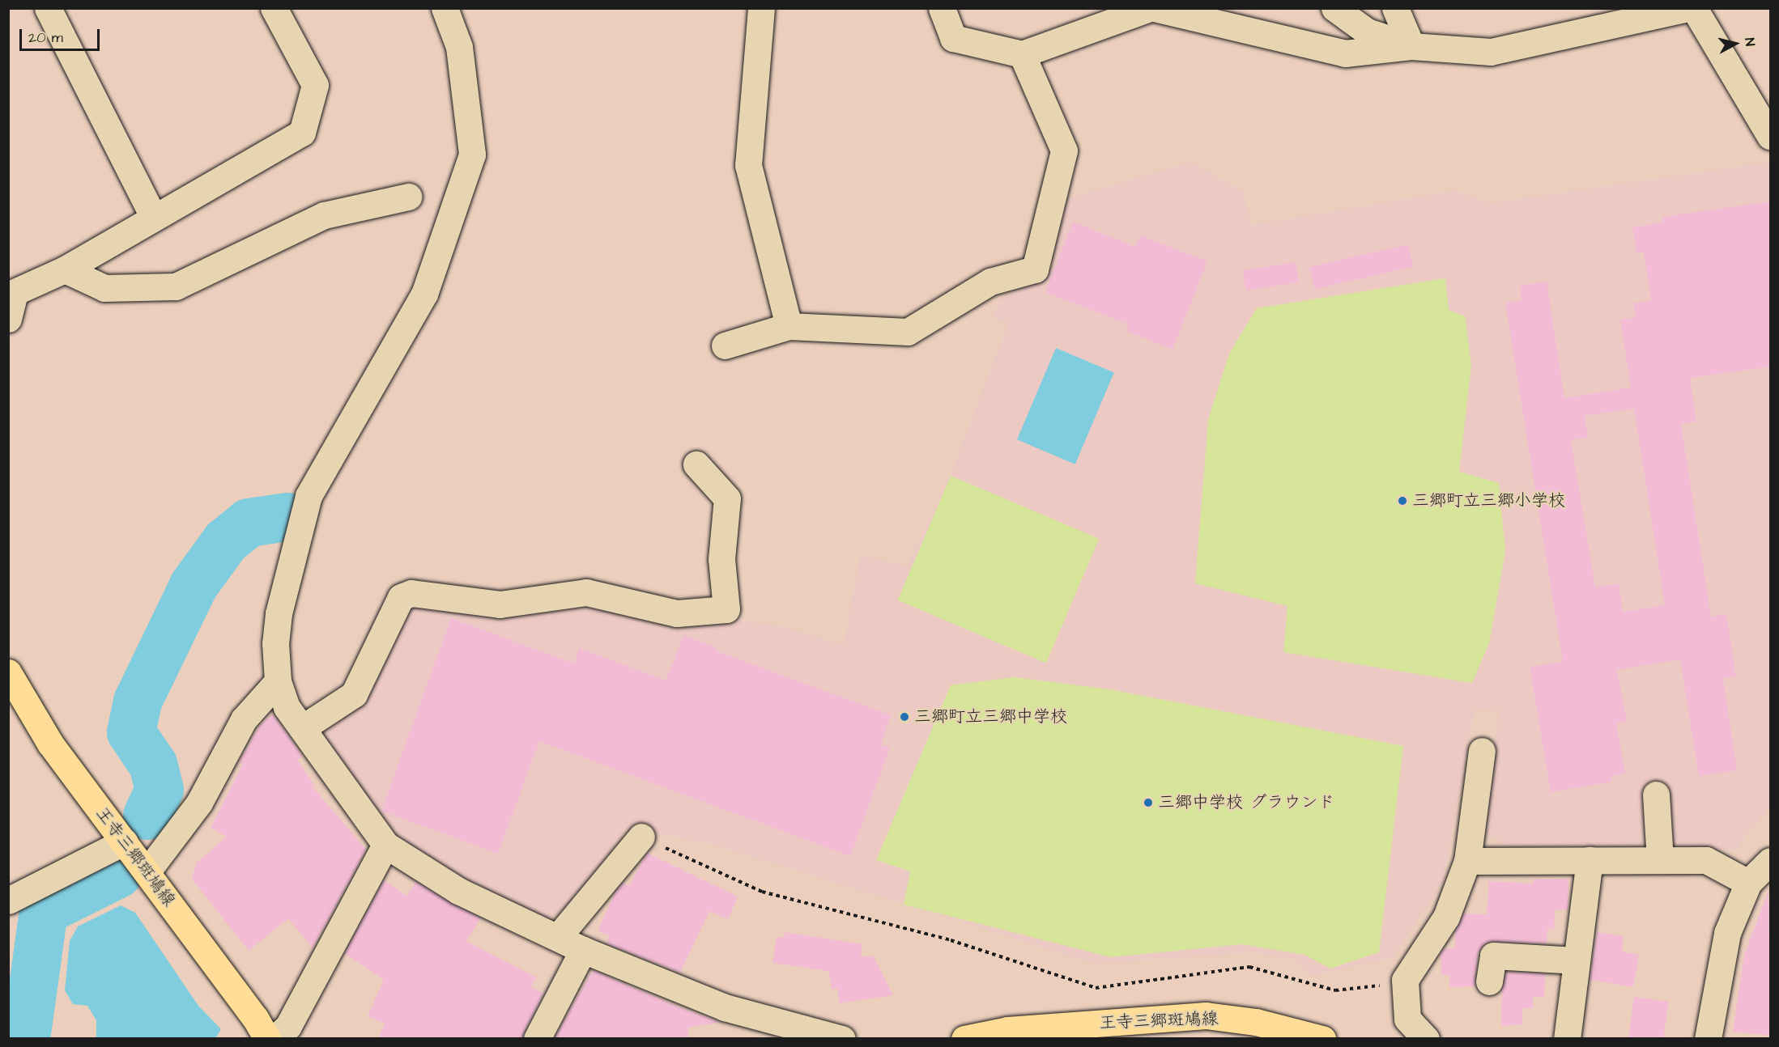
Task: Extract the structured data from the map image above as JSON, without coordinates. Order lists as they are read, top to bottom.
{
  "streets": {
    "main road": ["王寺三郷斑鳩線"]
  },
  "places": ["三郷町立三郷小学校", "三郷町立三郷中学校", "三郷中学校 グラウンド"],
  "scale_bar": "20 m",
  "north": "right"
}
